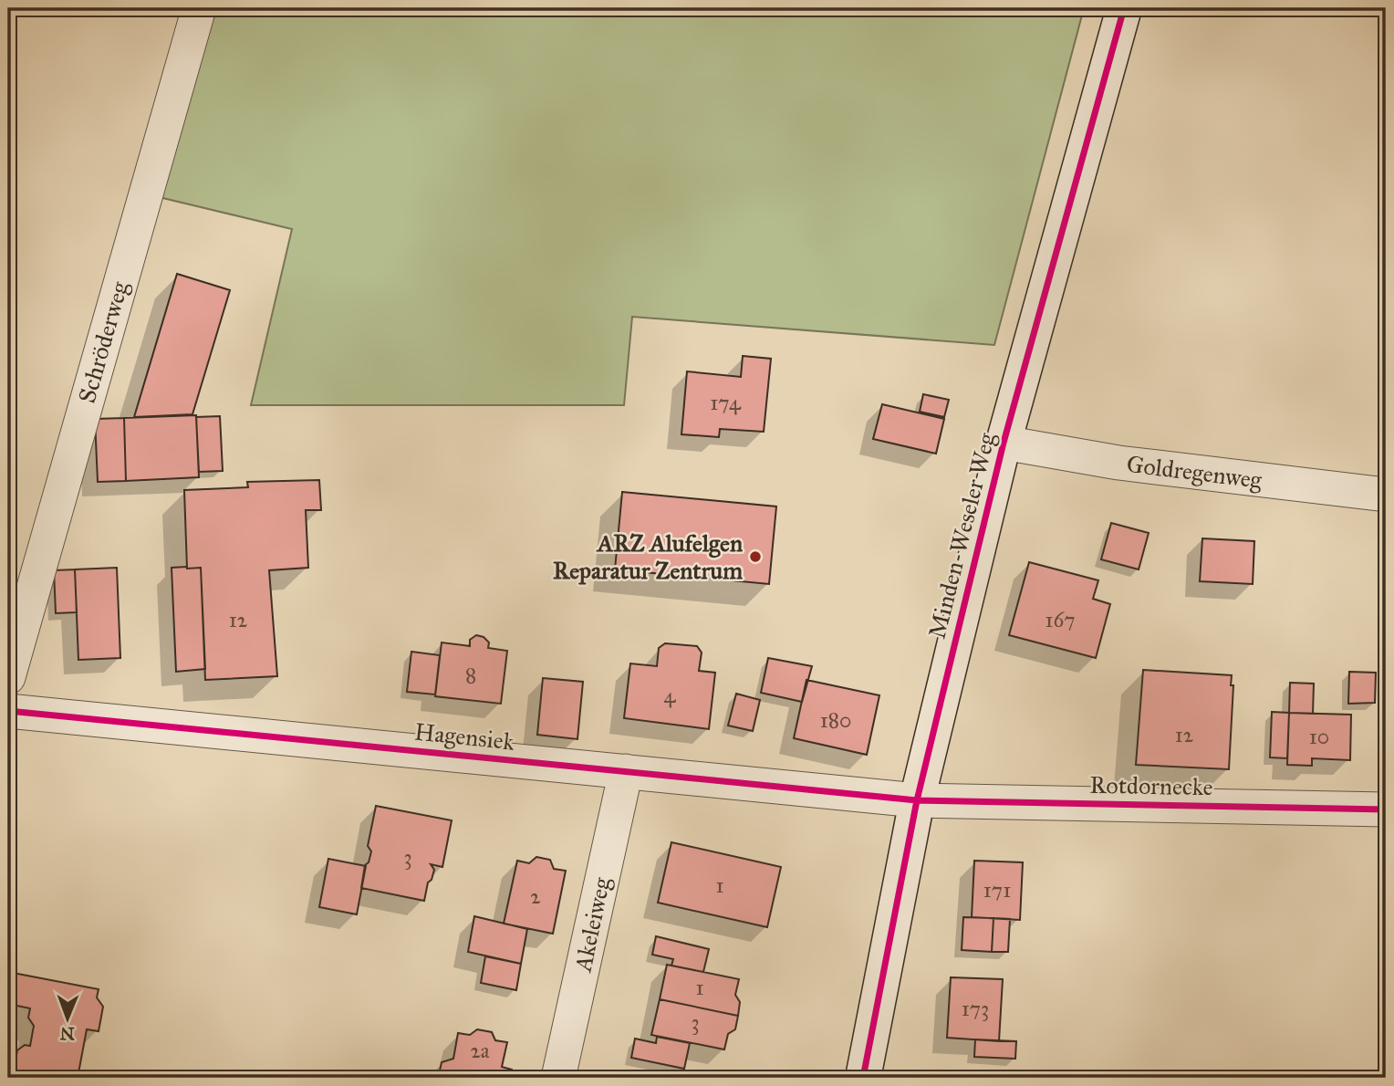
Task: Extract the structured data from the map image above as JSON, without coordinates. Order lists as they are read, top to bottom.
{
  "streets": {
    "street": [
      "Schröderweg",
      "Goldregenweg",
      "Minden-Weseler Weg",
      "Hagensiek",
      "Rotdornecke",
      "Akeleiweg"
    ]
  },
  "crossings": [
    ["Goldregenweg", "Minden-Weseler Weg"],
    ["Minden-Weseler Weg", "Hagensiek"],
    ["Minden-Weseler Weg", "Rotdornecke"],
    ["Hagensiek", "Rotdornecke"],
    ["Hagensiek", "Akeleiweg"]
  ],
  "places": ["ARZ Alufelgen Reparatur Zentrum"],
  "house_numbers": [
    "174",
    "12",
    "167",
    "8",
    "4",
    "180",
    "12",
    "10",
    "3",
    "1",
    "171",
    "2",
    "1",
    "173",
    "3",
    "2a"
  ],
  "north": "bottom"
}
